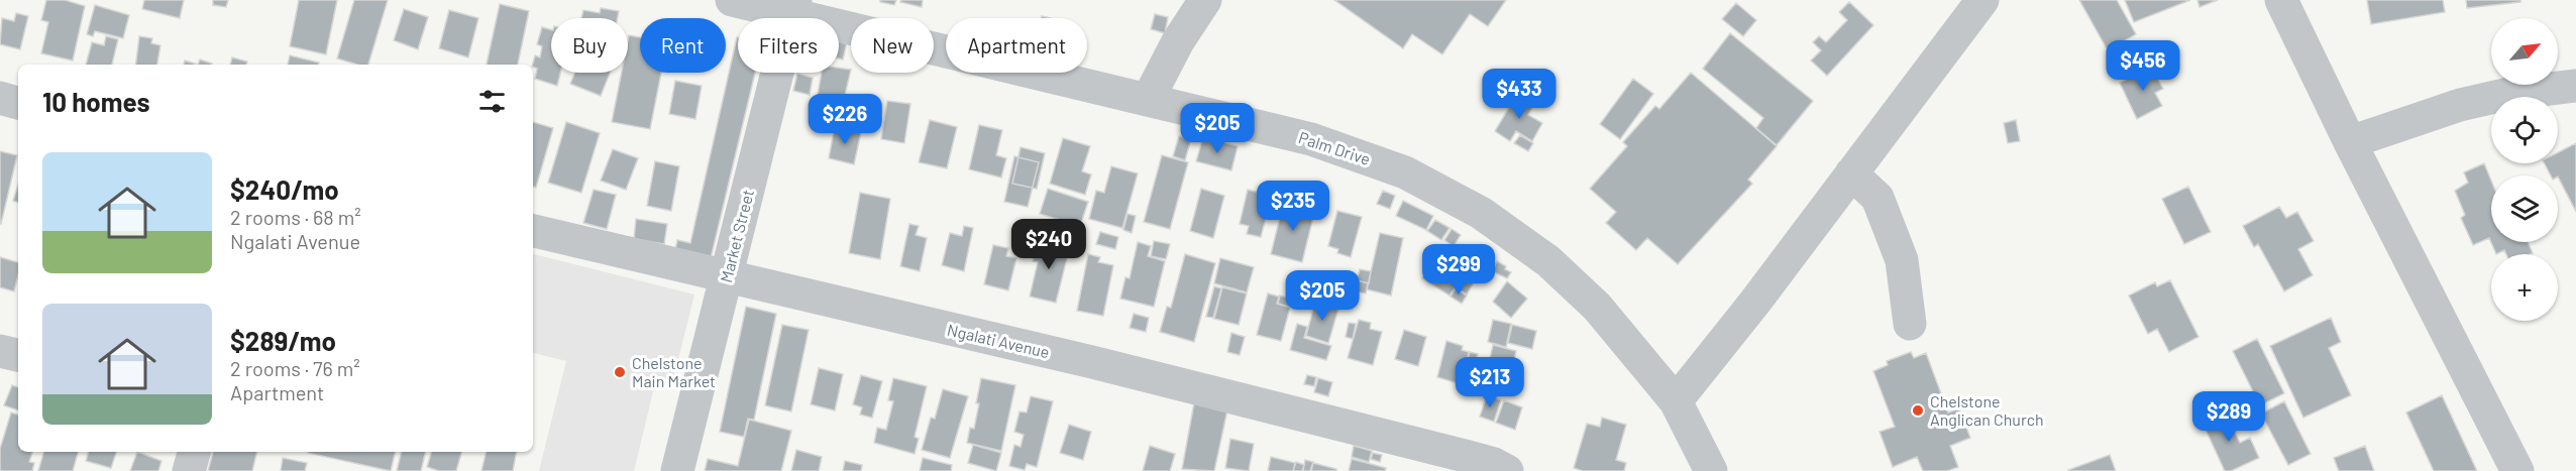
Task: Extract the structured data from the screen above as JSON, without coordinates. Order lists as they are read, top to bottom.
{
  "streets": {
    "street": ["Palm Drive", "Market Street", "Ngalati Avenue"]
  },
  "crossings": [
    ["Palm Drive", "Market Street"],
    ["Market Street", "Ngalati Avenue"]
  ],
  "places": ["Chelstone Main Market", "Chelstone Anglican Church"],
  "north": "top right",
  "page": {
    "map_buttons": "+",
    "chip": [
      "Buy",
      "Rent",
      "Filters",
      "New",
      "Apartment"
    ],
    "price": [
      "$456",
      "$433",
      "$226",
      "$205",
      "$235",
      "$240",
      "$299",
      "$205",
      "$213",
      "$289"
    ],
    "heading": "10 homes",
    "list": [
      {
        "name": "$240/mo",
        "note": "2 rooms · 68 m² · Ngalati Avenue"
      },
      {
        "name": "$289/mo",
        "note": "2 rooms · 76 m² · Apartment"
      }
    ]
  }
}
